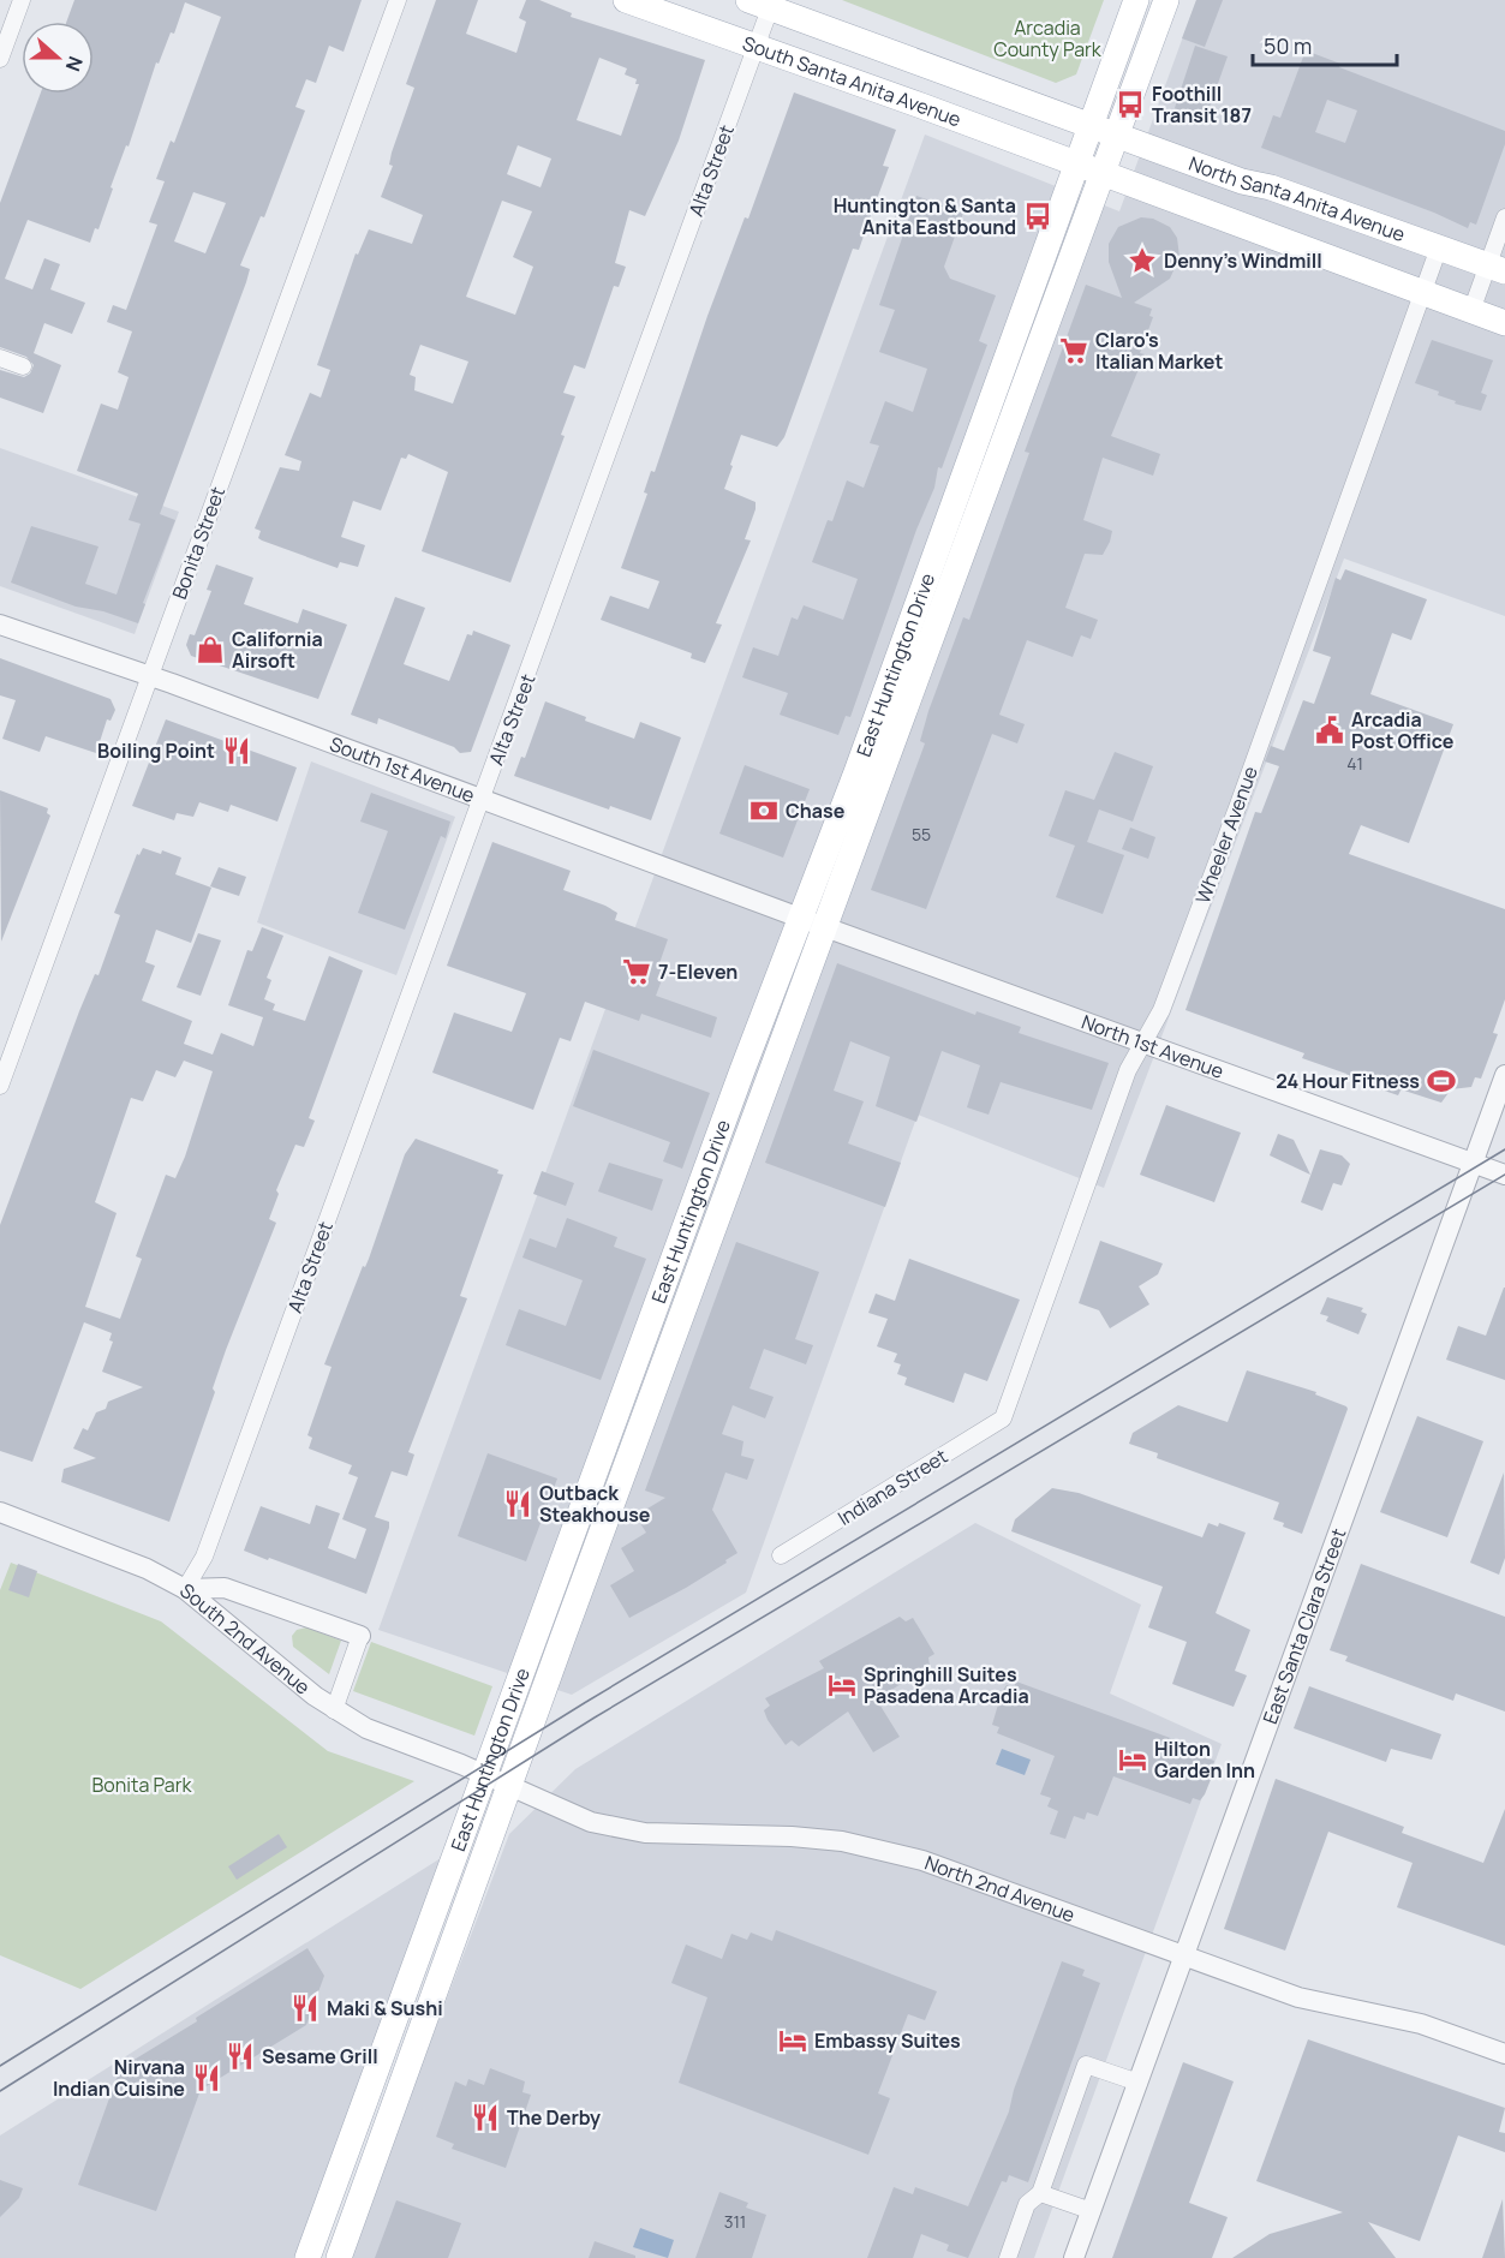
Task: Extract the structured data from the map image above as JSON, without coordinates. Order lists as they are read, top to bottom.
{
  "streets": {
    "main road": ["South Santa Anita Avenue", "North Santa Anita Avenue", "East Huntington Drive"],
    "street": [
      "Alta Street",
      "Bonita Street",
      "South 1st Avenue",
      "Wheeler Avenue",
      "North 1st Avenue",
      "Indiana Street",
      "East Santa Clara Street",
      "South 2nd Avenue",
      "North 2nd Avenue"
    ]
  },
  "crossings": [
    ["South Santa Anita Avenue", "Alta Street"],
    ["South Santa Anita Avenue", "North Santa Anita Avenue"],
    ["South Santa Anita Avenue", "East Huntington Drive"],
    ["Alta Street", "South 1st Avenue"],
    ["Alta Street", "South 2nd Avenue"],
    ["North Santa Anita Avenue", "East Huntington Drive"],
    ["North Santa Anita Avenue", "Wheeler Avenue"],
    ["Bonita Street", "South 1st Avenue"],
    ["East Huntington Drive", "South 1st Avenue"],
    ["East Huntington Drive", "North 1st Avenue"],
    ["East Huntington Drive", "South 2nd Avenue"],
    ["East Huntington Drive", "North 2nd Avenue"],
    ["South 1st Avenue", "North 1st Avenue"],
    ["Wheeler Avenue", "North 1st Avenue"],
    ["Wheeler Avenue", "Indiana Street"],
    ["North 1st Avenue", "East Santa Clara Street"],
    ["East Santa Clara Street", "North 2nd Avenue"],
    ["South 2nd Avenue", "North 2nd Avenue"]
  ],
  "parks": ["Arcadia County Park", "Bonita Park"],
  "places": {
    "bus stop": ["Foothill Transit 187", "Huntington & Santa Anita Eastbound"],
    "place": ["Denny's Windmill"],
    "supermarket": ["Claro's Italian Market", "7-Eleven"],
    "shop": ["California Airsoft"],
    "public building": ["Arcadia Post Office"],
    "restaurant": [
      "Boiling Point",
      "Outback Steakhouse",
      "Maki & Sushi",
      "Sesame Grill",
      "Nirvana Indian Cuisine",
      "The Derby"
    ],
    "bank": ["Chase"],
    "sports": ["24 Hour Fitness"],
    "hotel": ["Springhill Suites Pasadena Arcadia", "Hilton Garden Inn", "Embassy Suites"]
  },
  "house_numbers": ["41", "55", "311"],
  "scale_bar": "50 m",
  "north": "right"
}
